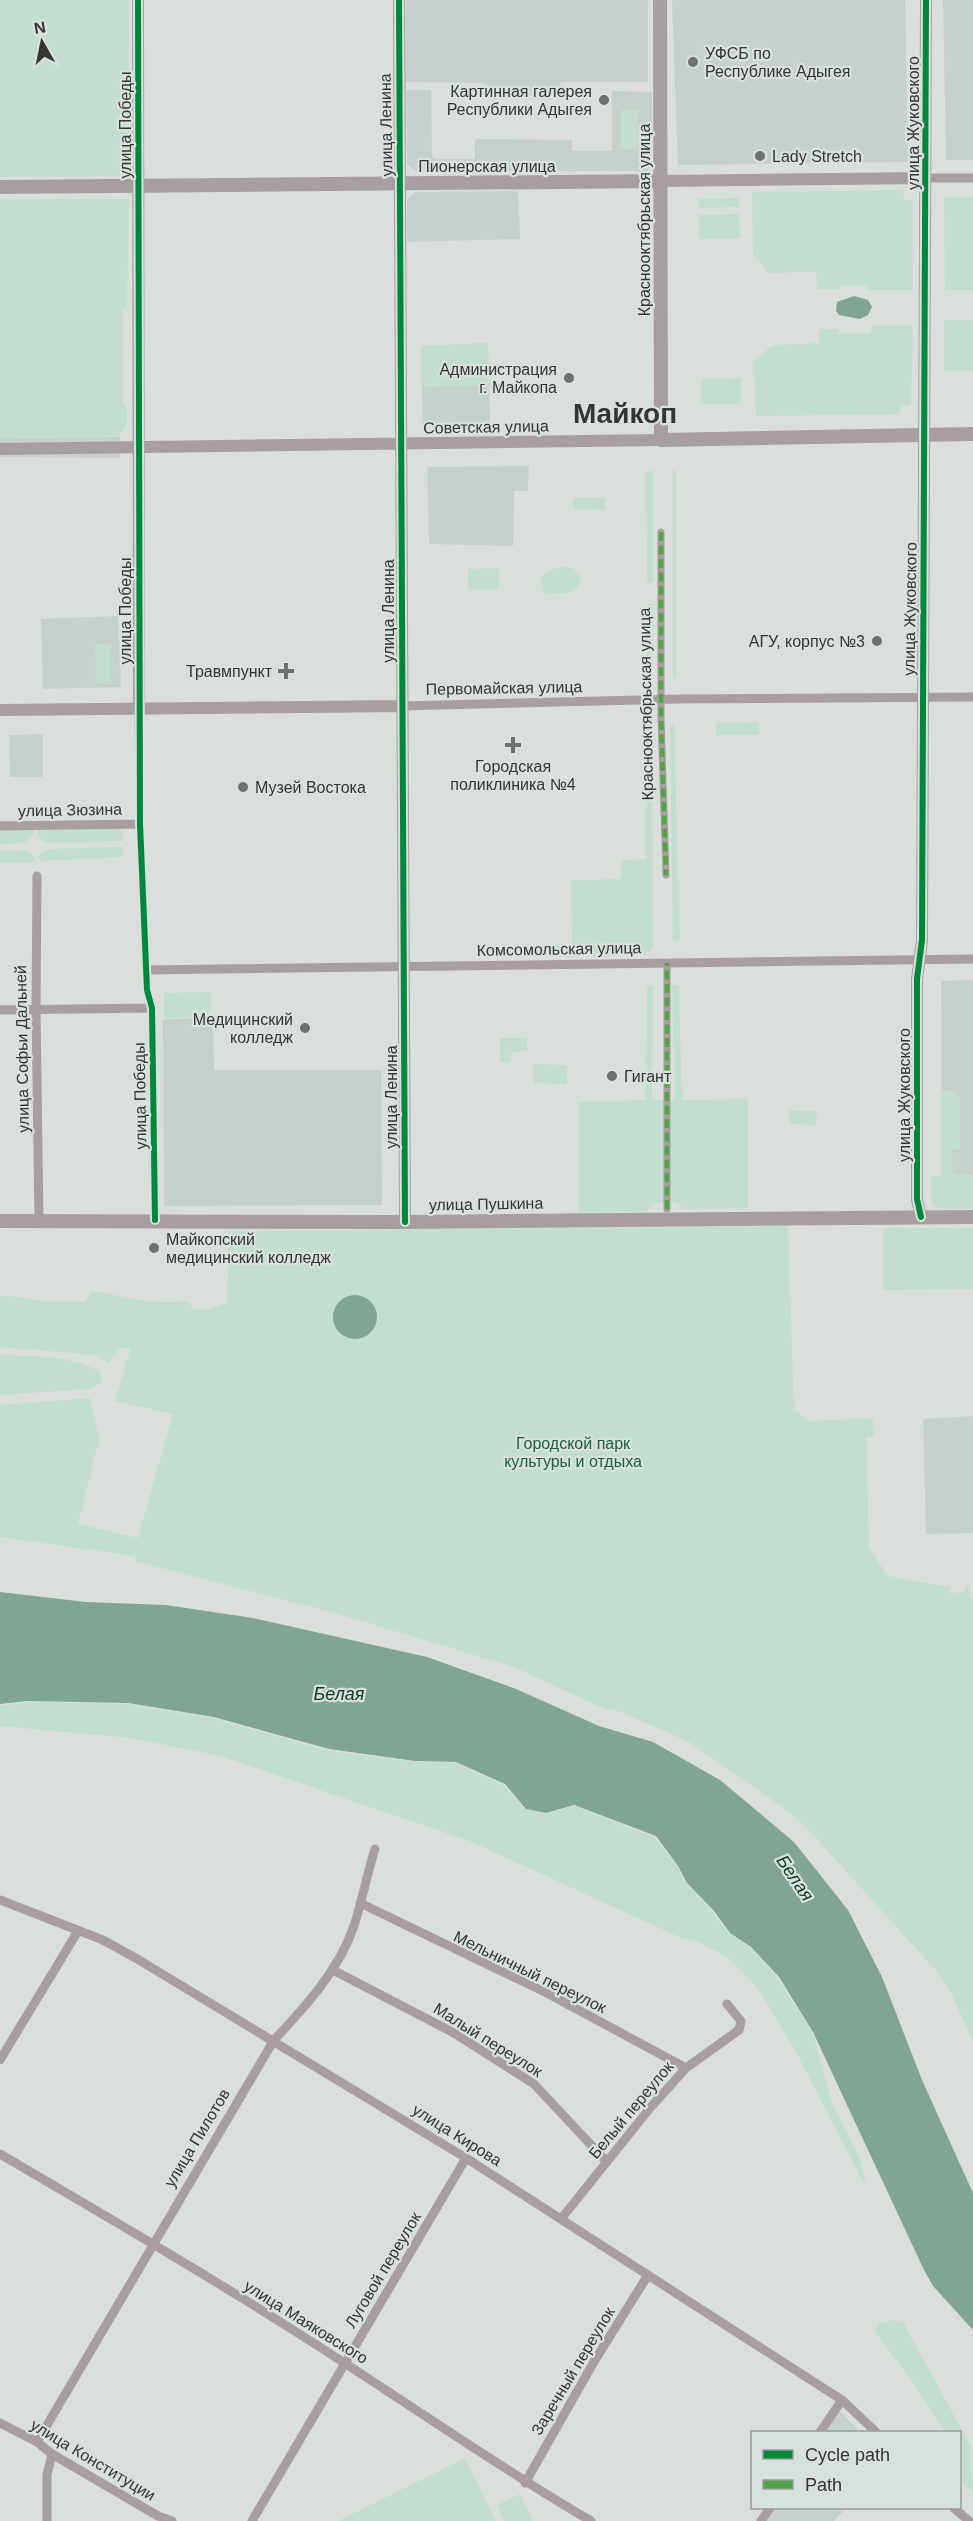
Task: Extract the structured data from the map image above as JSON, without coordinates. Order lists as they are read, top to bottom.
{
  "streets": {
    "main road": [
      "Пионерская улица",
      "Краснооктябрьская улица",
      "Советская улица",
      "улица Пушкина"
    ],
    "street": [
      "улица Жуковского",
      "улица Победы",
      "улица Ленина",
      "Первомайская улица",
      "улица Зюзина",
      "Комсомольская улица",
      "улица Софьи Дальней",
      "Мельничный переулок",
      "Малый переулок",
      "Белый переулок",
      "улица Кирова",
      "улица Пилотов",
      "Луговой переулок",
      "улица Маяковского",
      "Заречный переулок",
      "улица Конституции"
    ]
  },
  "crossings": [
    ["улица Жуковского", "Пионерская улица"],
    ["улица Жуковского", "Советская улица"],
    ["улица Жуковского", "Первомайская улица"],
    ["улица Жуковского", "Комсомольская улица"],
    ["улица Жуковского", "улица Пушкина"],
    ["улица Победы", "Пионерская улица"],
    ["улица Победы", "Советская улица"],
    ["улица Победы", "Первомайская улица"],
    ["улица Победы", "улица Зюзина"],
    ["улица Победы", "Комсомольская улица"],
    ["улица Победы", "улица Пушкина"],
    ["улица Ленина", "Пионерская улица"],
    ["улица Ленина", "Советская улица"],
    ["улица Ленина", "Первомайская улица"],
    ["улица Ленина", "Комсомольская улица"],
    ["улица Ленина", "улица Пушкина"],
    ["Пионерская улица", "Краснооктябрьская улица"],
    ["Краснооктябрьская улица", "Советская улица"],
    ["Краснооктябрьская улица", "Первомайская улица"],
    ["улица Софьи Дальней", "улица Пушкина"],
    ["Мельничный переулок", "Белый переулок"],
    ["Мельничный переулок", "улица Пилотов"],
    ["Малый переулок", "Белый переулок"],
    ["Малый переулок", "улица Пилотов"],
    ["Белый переулок", "улица Кирова"],
    ["улица Кирова", "улица Пилотов"],
    ["улица Кирова", "Луговой переулок"],
    ["улица Кирова", "Заречный переулок"],
    ["улица Пилотов", "улица Маяковского"],
    ["улица Пилотов", "улица Конституции"],
    ["Луговой переулок", "улица Маяковского"],
    ["улица Маяковского", "Заречный переулок"]
  ],
  "districts": ["Майкоп"],
  "water": ["Белая"],
  "parks": ["Городской парк культуры и отдыха"],
  "places": {
    "other": [
      "УФСБ по Республике Адыгея",
      "Картинная галерея Республики Адыгея",
      "Lady Stretch",
      "Администрация г. Майкопа",
      "АГУ, корпус №3",
      "Музей Востока",
      "Медицинский колледж",
      "Гигант",
      "Майкопский медицинский колледж"
    ],
    "health": ["Травмпункт", "Городская поликлиника №4"]
  },
  "legend": ["Cycle path", "Path"],
  "north": "top"
}
